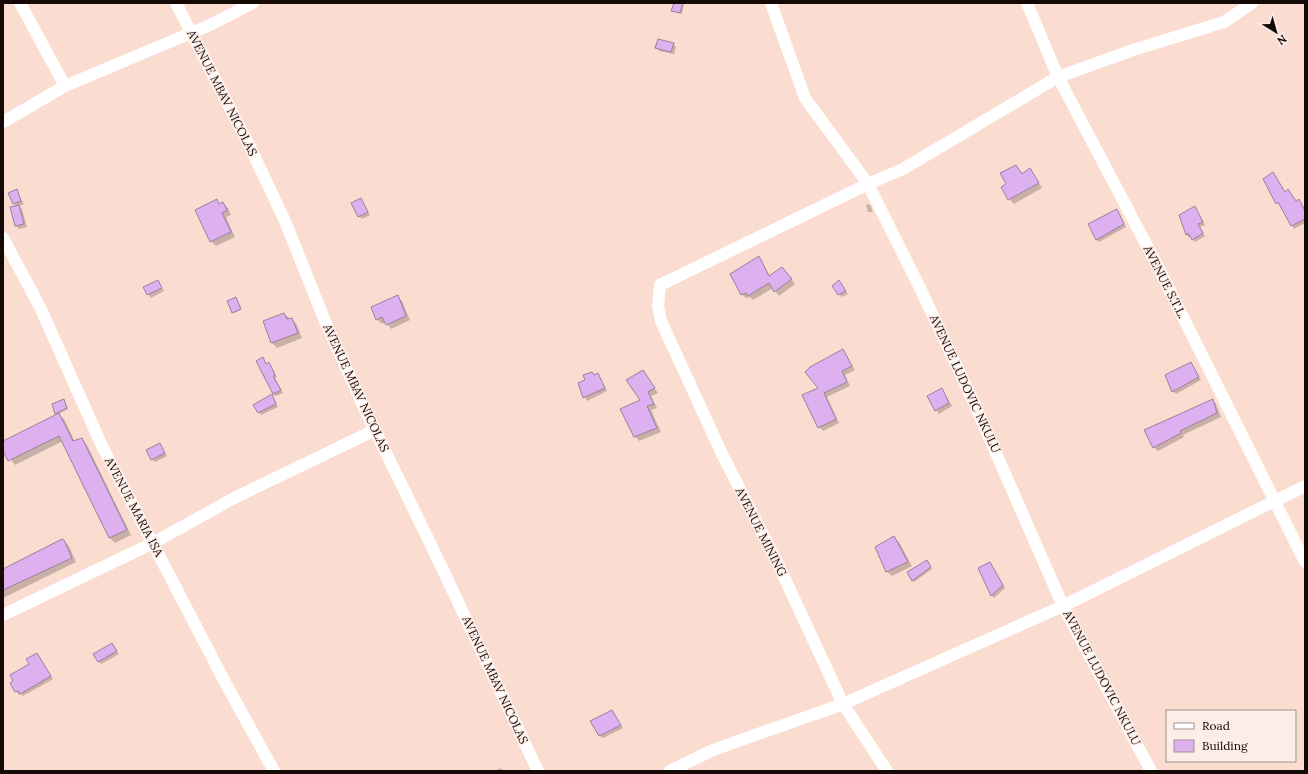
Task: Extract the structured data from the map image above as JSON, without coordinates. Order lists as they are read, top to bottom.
{
  "streets": {
    "street": [
      "AVENUE MBAV NICOLAS",
      "AVENUE S.T.L.",
      "AVENUE LUDOVIC NKULU",
      "AVENUE MARIA ISA",
      "AVENUE MINING"
    ]
  },
  "crossings": [
    ["AVENUE LUDOVIC NKULU", "AVENUE MINING"]
  ],
  "legend": ["Road", "Building"],
  "north": "bottom right"
}
